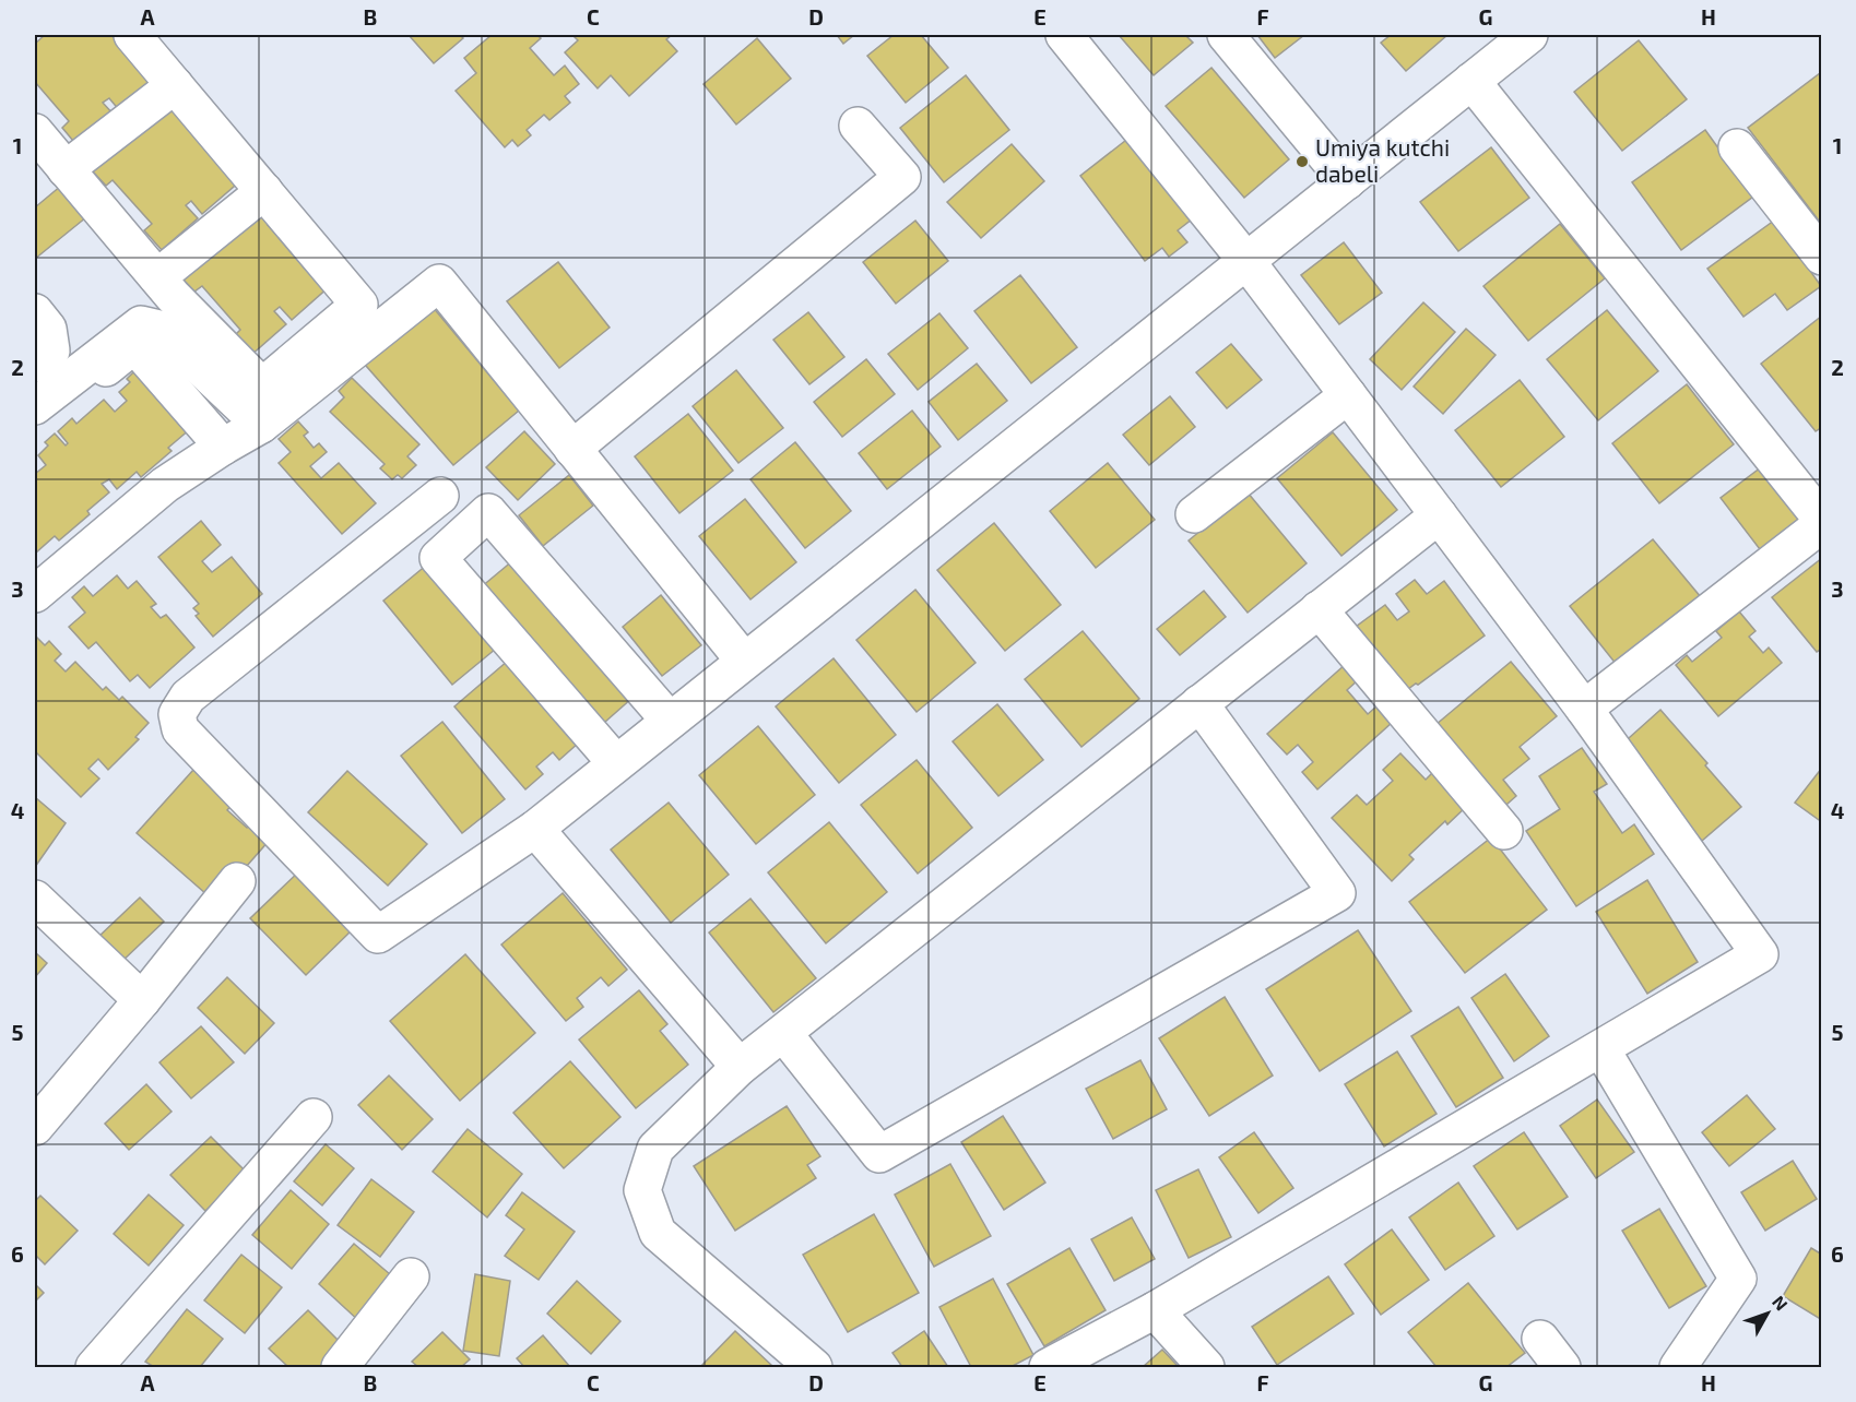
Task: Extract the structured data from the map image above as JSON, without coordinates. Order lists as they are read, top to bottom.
{
  "places": ["Umiya kutchi dabeli"],
  "north": "top right",
  "grid": {
    "columns": [
      "A",
      "B",
      "C",
      "D",
      "E",
      "F",
      "G",
      "H"
    ],
    "rows": [
      "1",
      "2",
      "3",
      "4",
      "5",
      "6"
    ]
  }
}
